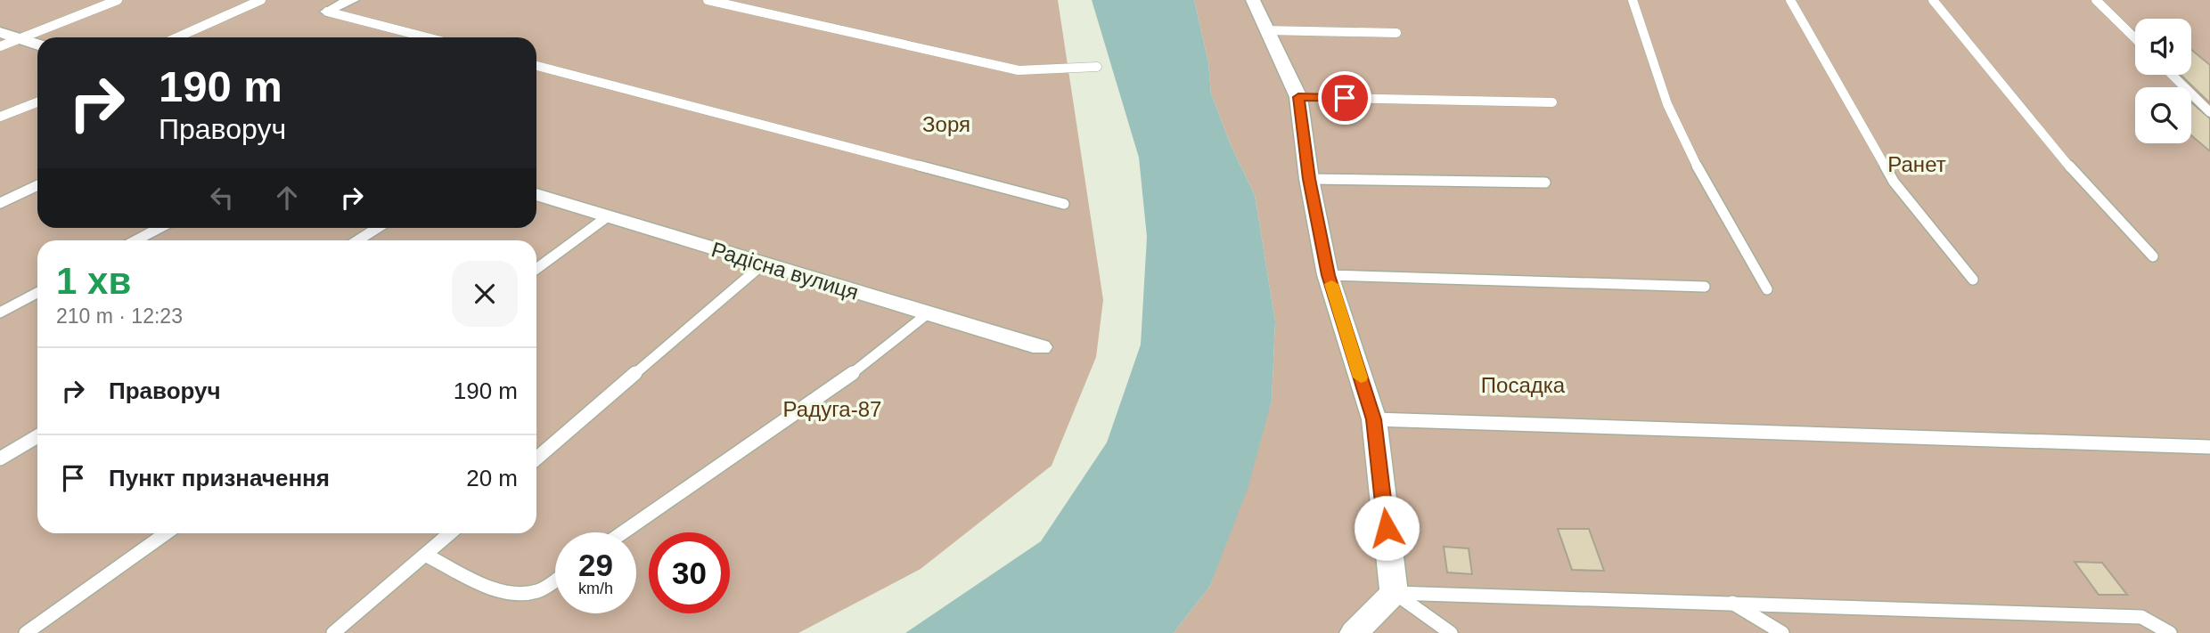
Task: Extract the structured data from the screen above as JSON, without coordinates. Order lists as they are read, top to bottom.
{
  "streets": {
    "street": ["Радісна вулиця"]
  },
  "parks": [
    "Зоря",
    "Ранет",
    "Посадка",
    "Радуга-87"
  ],
  "page": {
    "turn": ["190 m", "Праворуч"],
    "heading": ["1 хв", "210 m · 12:23"],
    "list": [
      {
        "name": "Праворуч",
        "value": "190 m"
      },
      {
        "name": "Пункт призначення",
        "value": "20 m"
      }
    ],
    "speed": "29 km/h",
    "limit": "30"
  }
}
